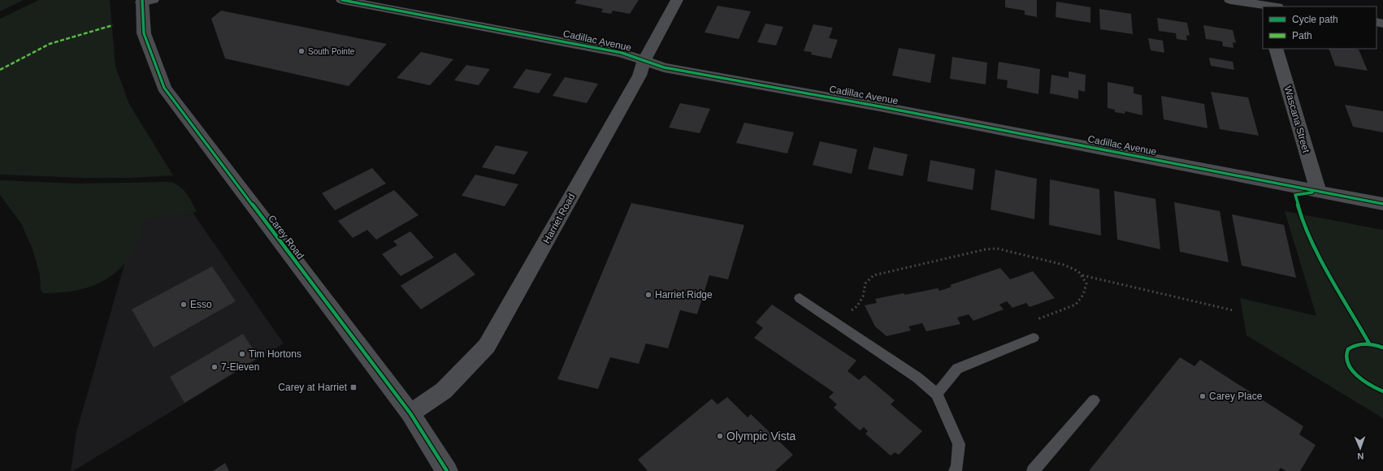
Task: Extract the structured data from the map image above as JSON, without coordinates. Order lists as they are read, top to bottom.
{
  "streets": {
    "street": [
      "Cadillac Avenue",
      "Wascana Street",
      "Harriet Road",
      "Carey Road"
    ]
  },
  "crossings": [
    ["Cadillac Avenue", "Wascana Street"],
    ["Cadillac Avenue", "Harriet Road"],
    ["Harriet Road", "Carey Road"]
  ],
  "places": {
    "other": [
      "South Pointe",
      "Harriet Ridge",
      "Esso",
      "Tim Hortons",
      "7-Eleven",
      "Carey Place",
      "Olympic Vista"
    ],
    "transit": ["Carey at Harriet"]
  },
  "legend": ["Cycle path", "Path"],
  "north": "bottom"
}
